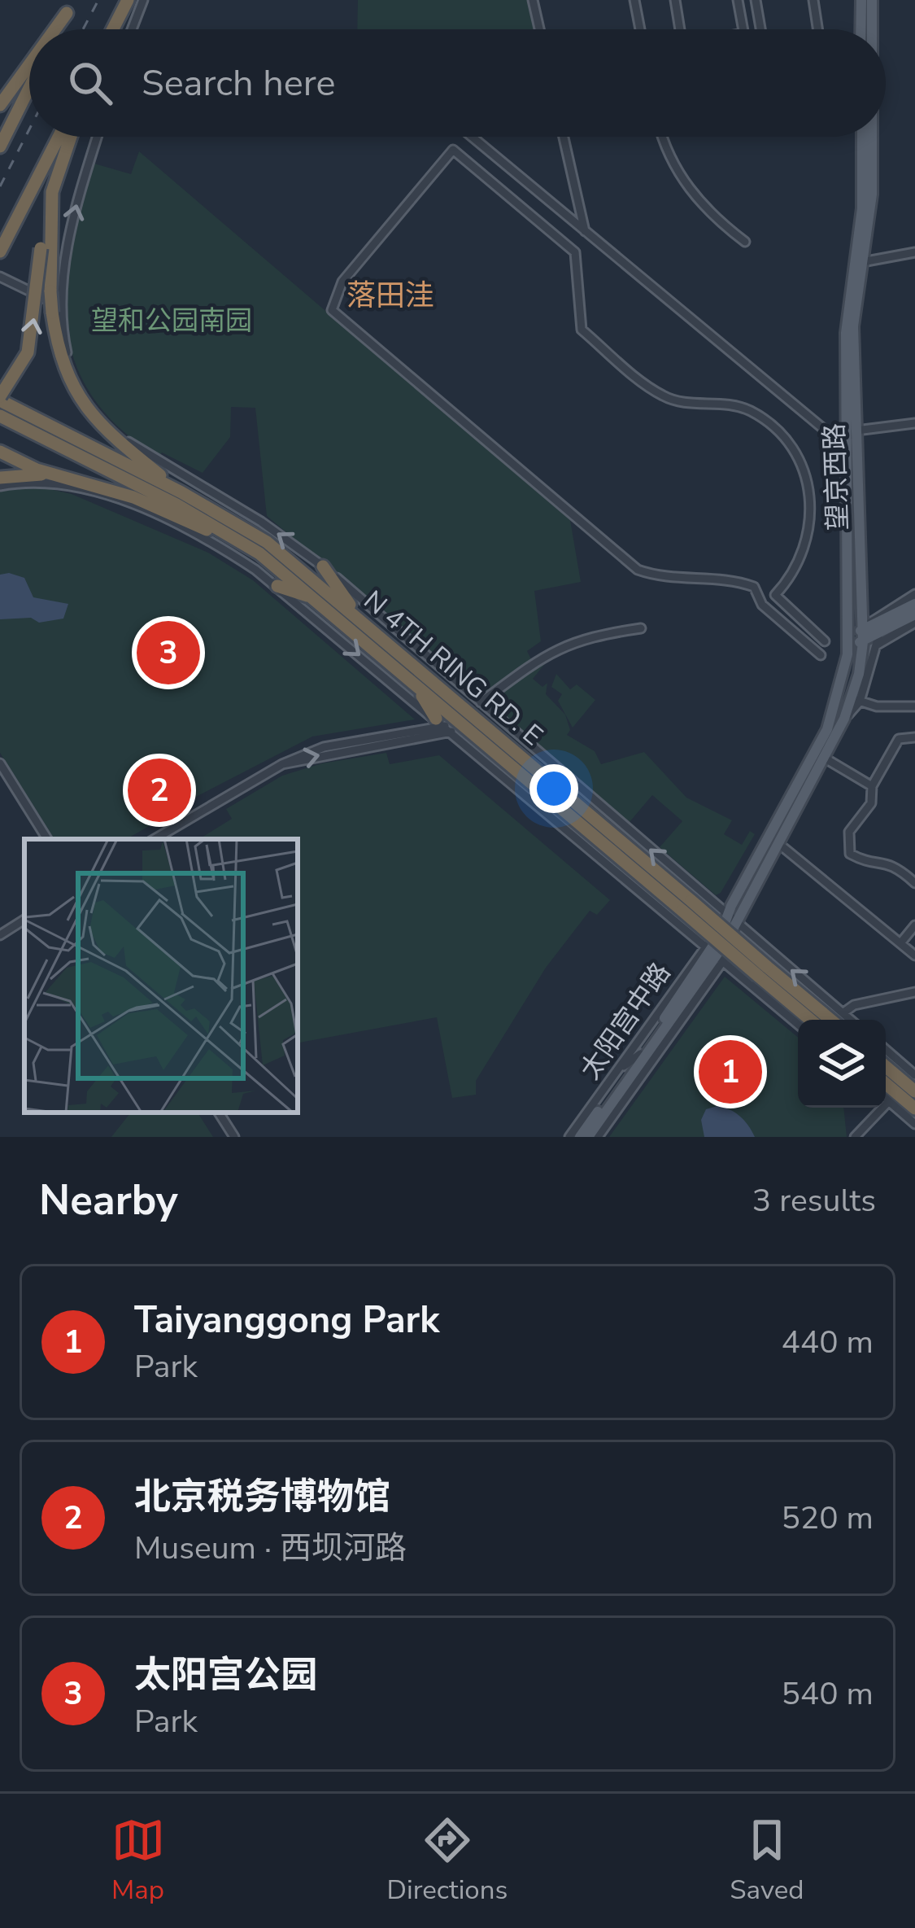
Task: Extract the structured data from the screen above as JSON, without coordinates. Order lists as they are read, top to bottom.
{
  "streets": {
    "highway": ["N 4TH RING RD. E"],
    "main road": ["望京西路", "太阳宫中路"]
  },
  "districts": ["落田洼"],
  "parks": ["望和公园南园"],
  "page": {
    "search": "Search here",
    "pins": ["3", "2", "1"],
    "heading": ["Nearby", "3 results"],
    "list": [
      {
        "mark": "1",
        "name": "Taiyanggong Park",
        "note": "Park",
        "value": "440 m"
      },
      {
        "mark": "2",
        "name": "北京税务博物馆",
        "note": "Museum · 西坝河路",
        "value": "520 m"
      },
      {
        "mark": "3",
        "name": "太阳宫公园",
        "note": "Park",
        "value": "540 m"
      }
    ],
    "nav": ["Map", "Directions", "Saved"]
  }
}
